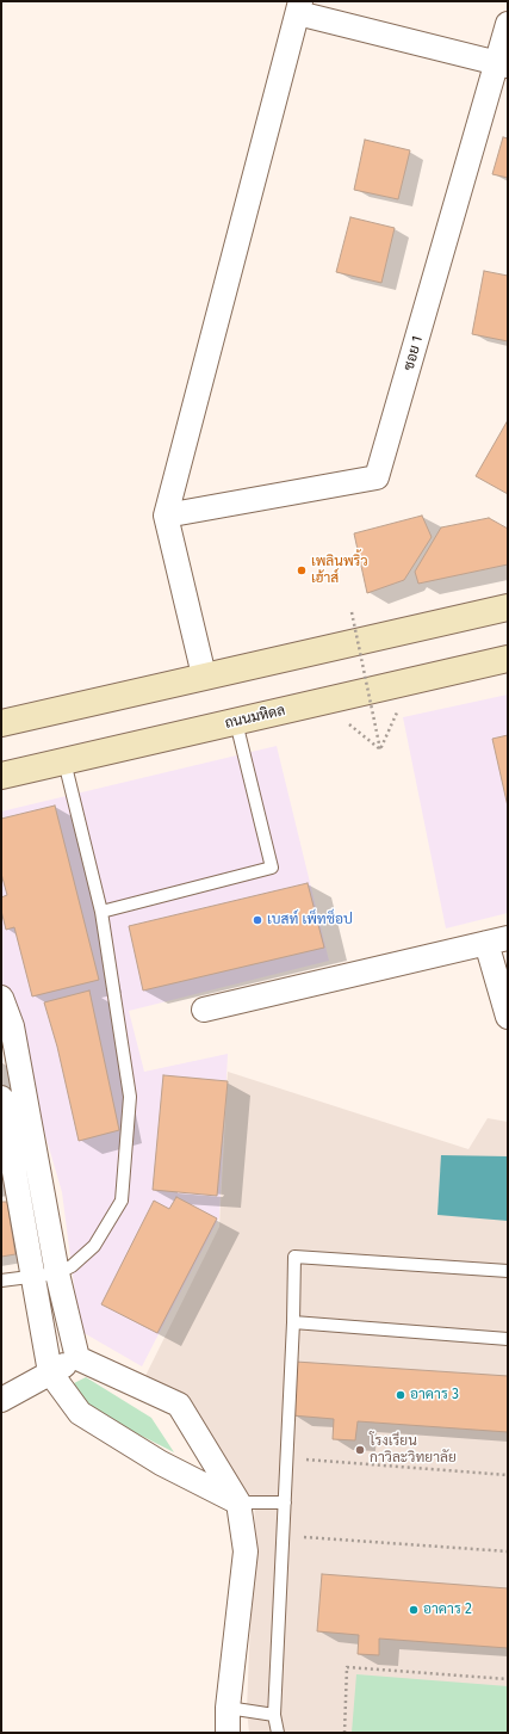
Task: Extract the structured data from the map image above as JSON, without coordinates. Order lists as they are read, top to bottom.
{
  "streets": {
    "main road": ["ถนนมหิดล"],
    "street": ["ซอย 1"]
  },
  "places": [
    "เพลินพริ้ว เฮ้าส์",
    "เบสท์ เพ็ทช็อป",
    "อาคาร 3",
    "โรงเรียน กาวิละวิทยาลัย",
    "อาคาร 2"
  ]
}
